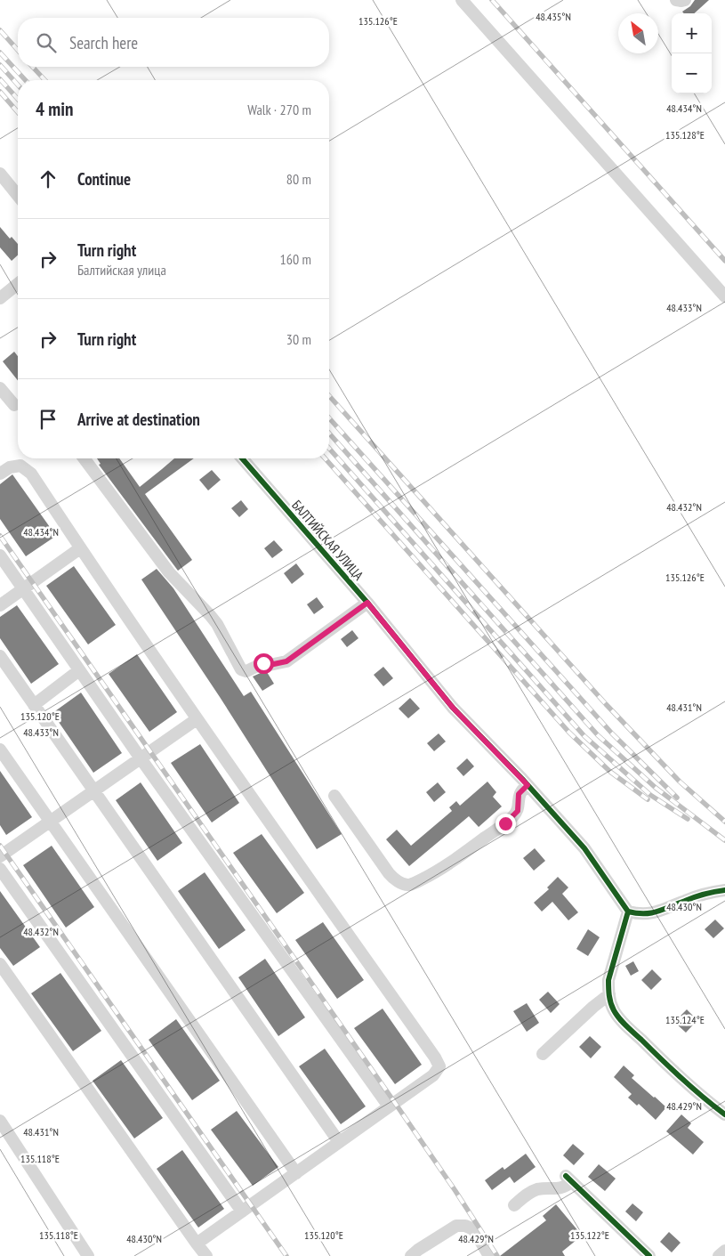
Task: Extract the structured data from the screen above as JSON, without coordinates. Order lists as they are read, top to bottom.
{
  "streets": {
    "street": ["БАЛТИЙСКАЯ УЛИЦА"]
  },
  "north": "top left",
  "page": {
    "map_buttons": ["+", "−"],
    "search": "Search here",
    "heading": ["4 min", "Walk · 270 m"],
    "list": [
      ["Continue", "80 m"],
      ["Turn right", "Балтийская улица", "160 m"],
      ["Turn right", "30 m"],
      "Arrive at destination"
    ]
  },
  "coordinates": [
    "48.435°N",
    "135.126°E",
    "48.434°N",
    "135.128°E",
    "48.433°N",
    "48.432°N",
    "48.431°N",
    "135.120°E",
    "48.430°N",
    "135.124°E",
    "48.429°N",
    "135.118°E",
    "135.122°E"
  ]
}
